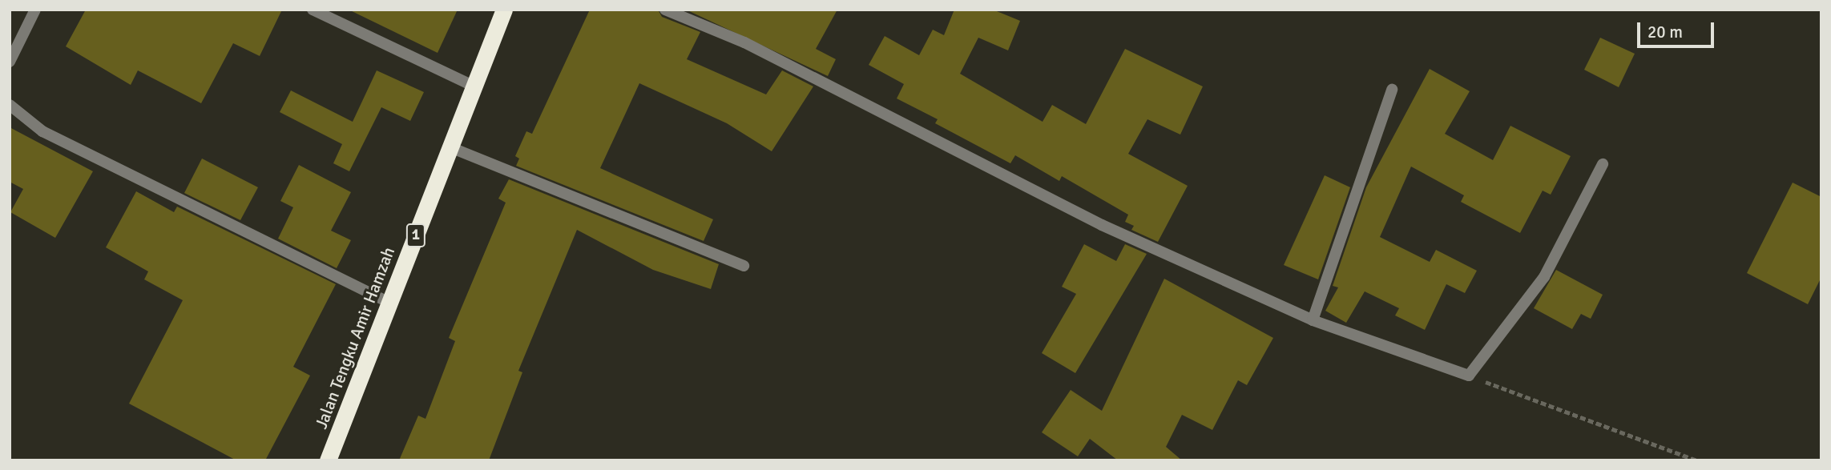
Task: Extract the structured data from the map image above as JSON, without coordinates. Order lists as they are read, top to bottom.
{
  "streets": {
    "highway": ["1", "Jalan Tengku Amir Hamzah"]
  },
  "scale_bar": "20 m"
}
